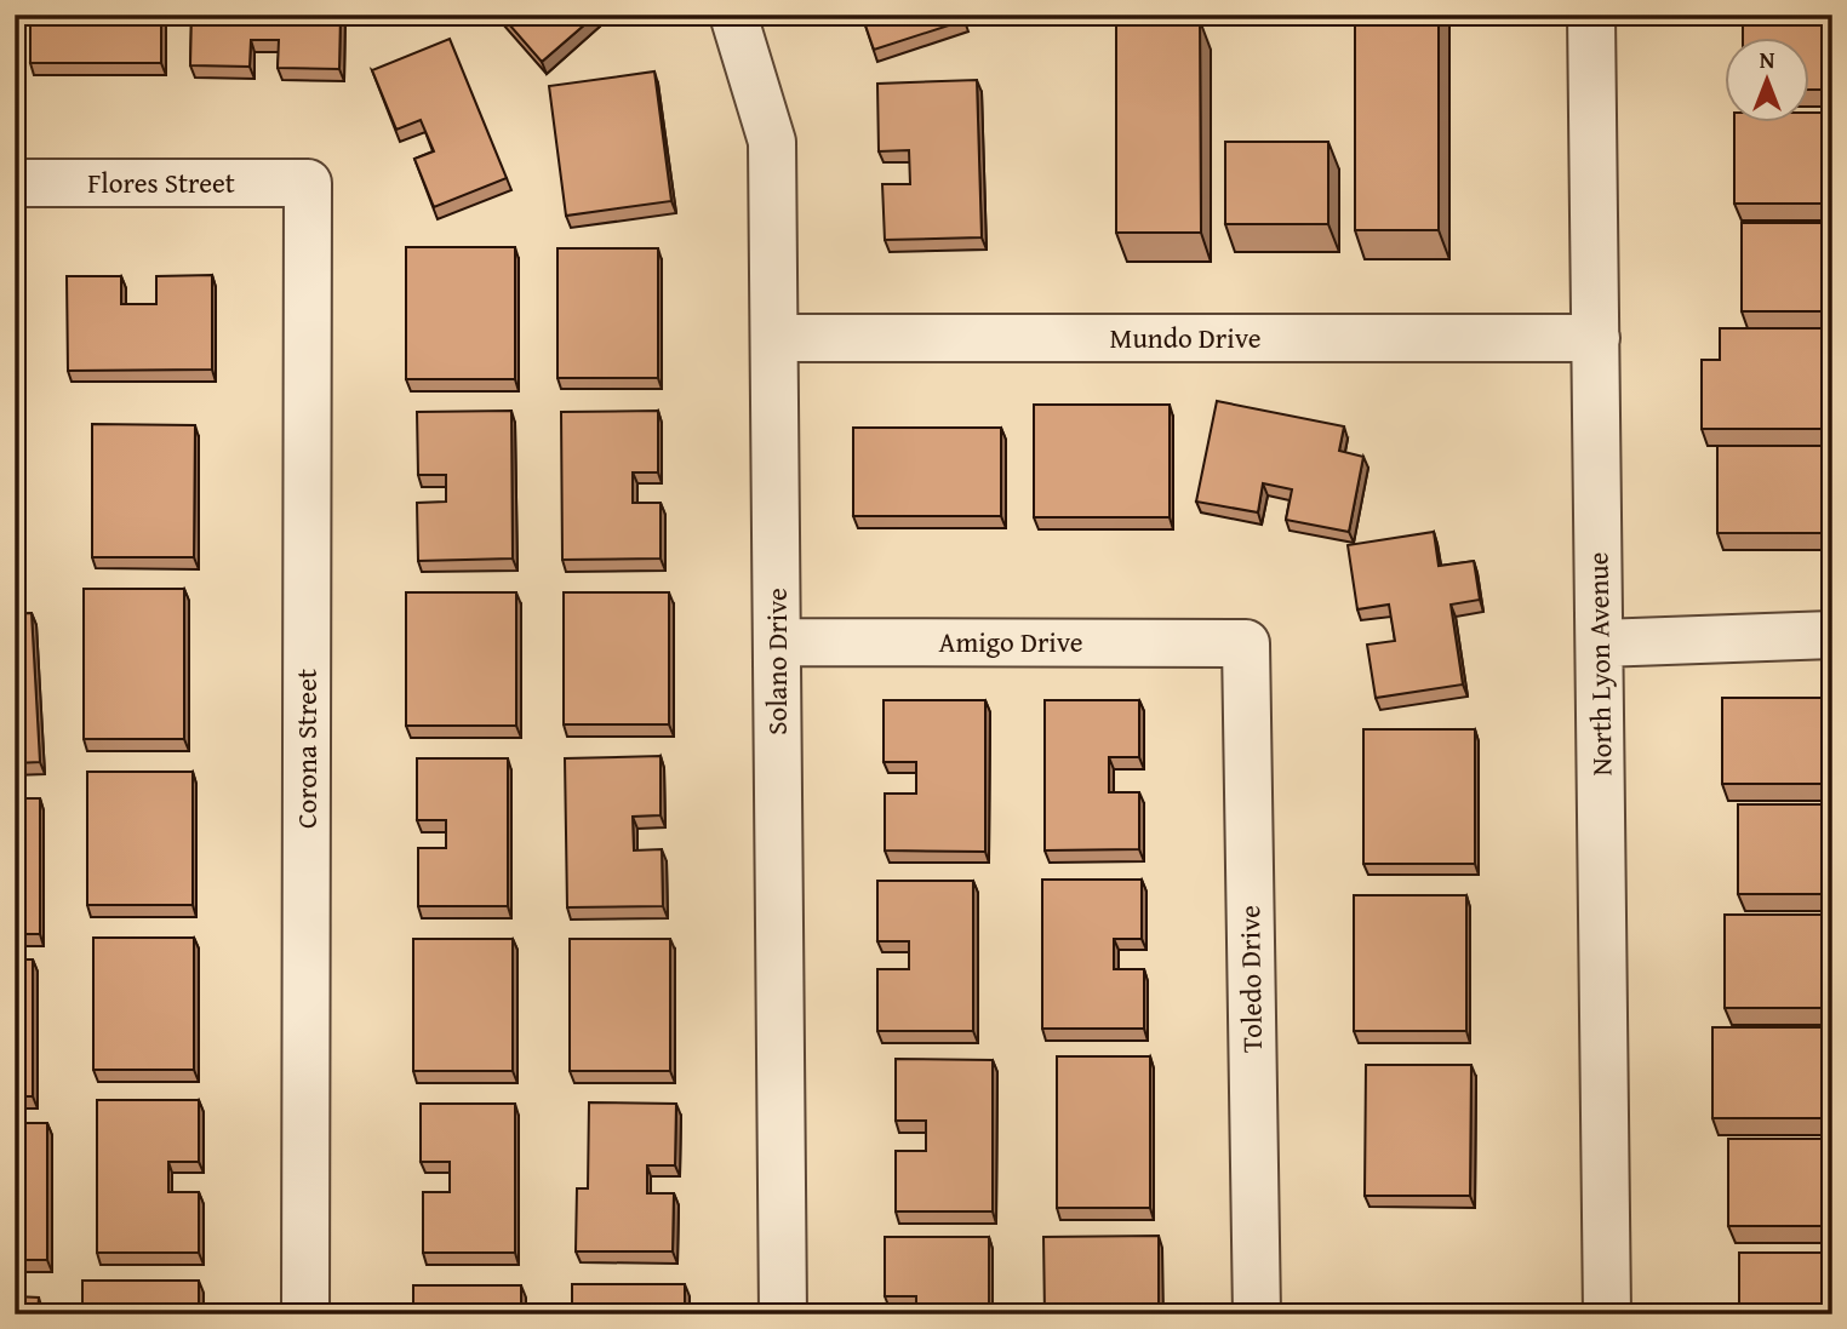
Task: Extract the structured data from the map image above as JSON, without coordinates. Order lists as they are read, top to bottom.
{
  "streets": {
    "street": [
      "Flores Street",
      "Mundo Drive",
      "Amigo Drive",
      "Solano Drive",
      "North Lyon Avenue",
      "Corona Street",
      "Toledo Drive"
    ]
  },
  "crossings": [
    ["Flores Street", "Corona Street"],
    ["Mundo Drive", "Solano Drive"],
    ["Mundo Drive", "North Lyon Avenue"],
    ["Amigo Drive", "Solano Drive"],
    ["Amigo Drive", "Toledo Drive"]
  ],
  "north": "top"
}
